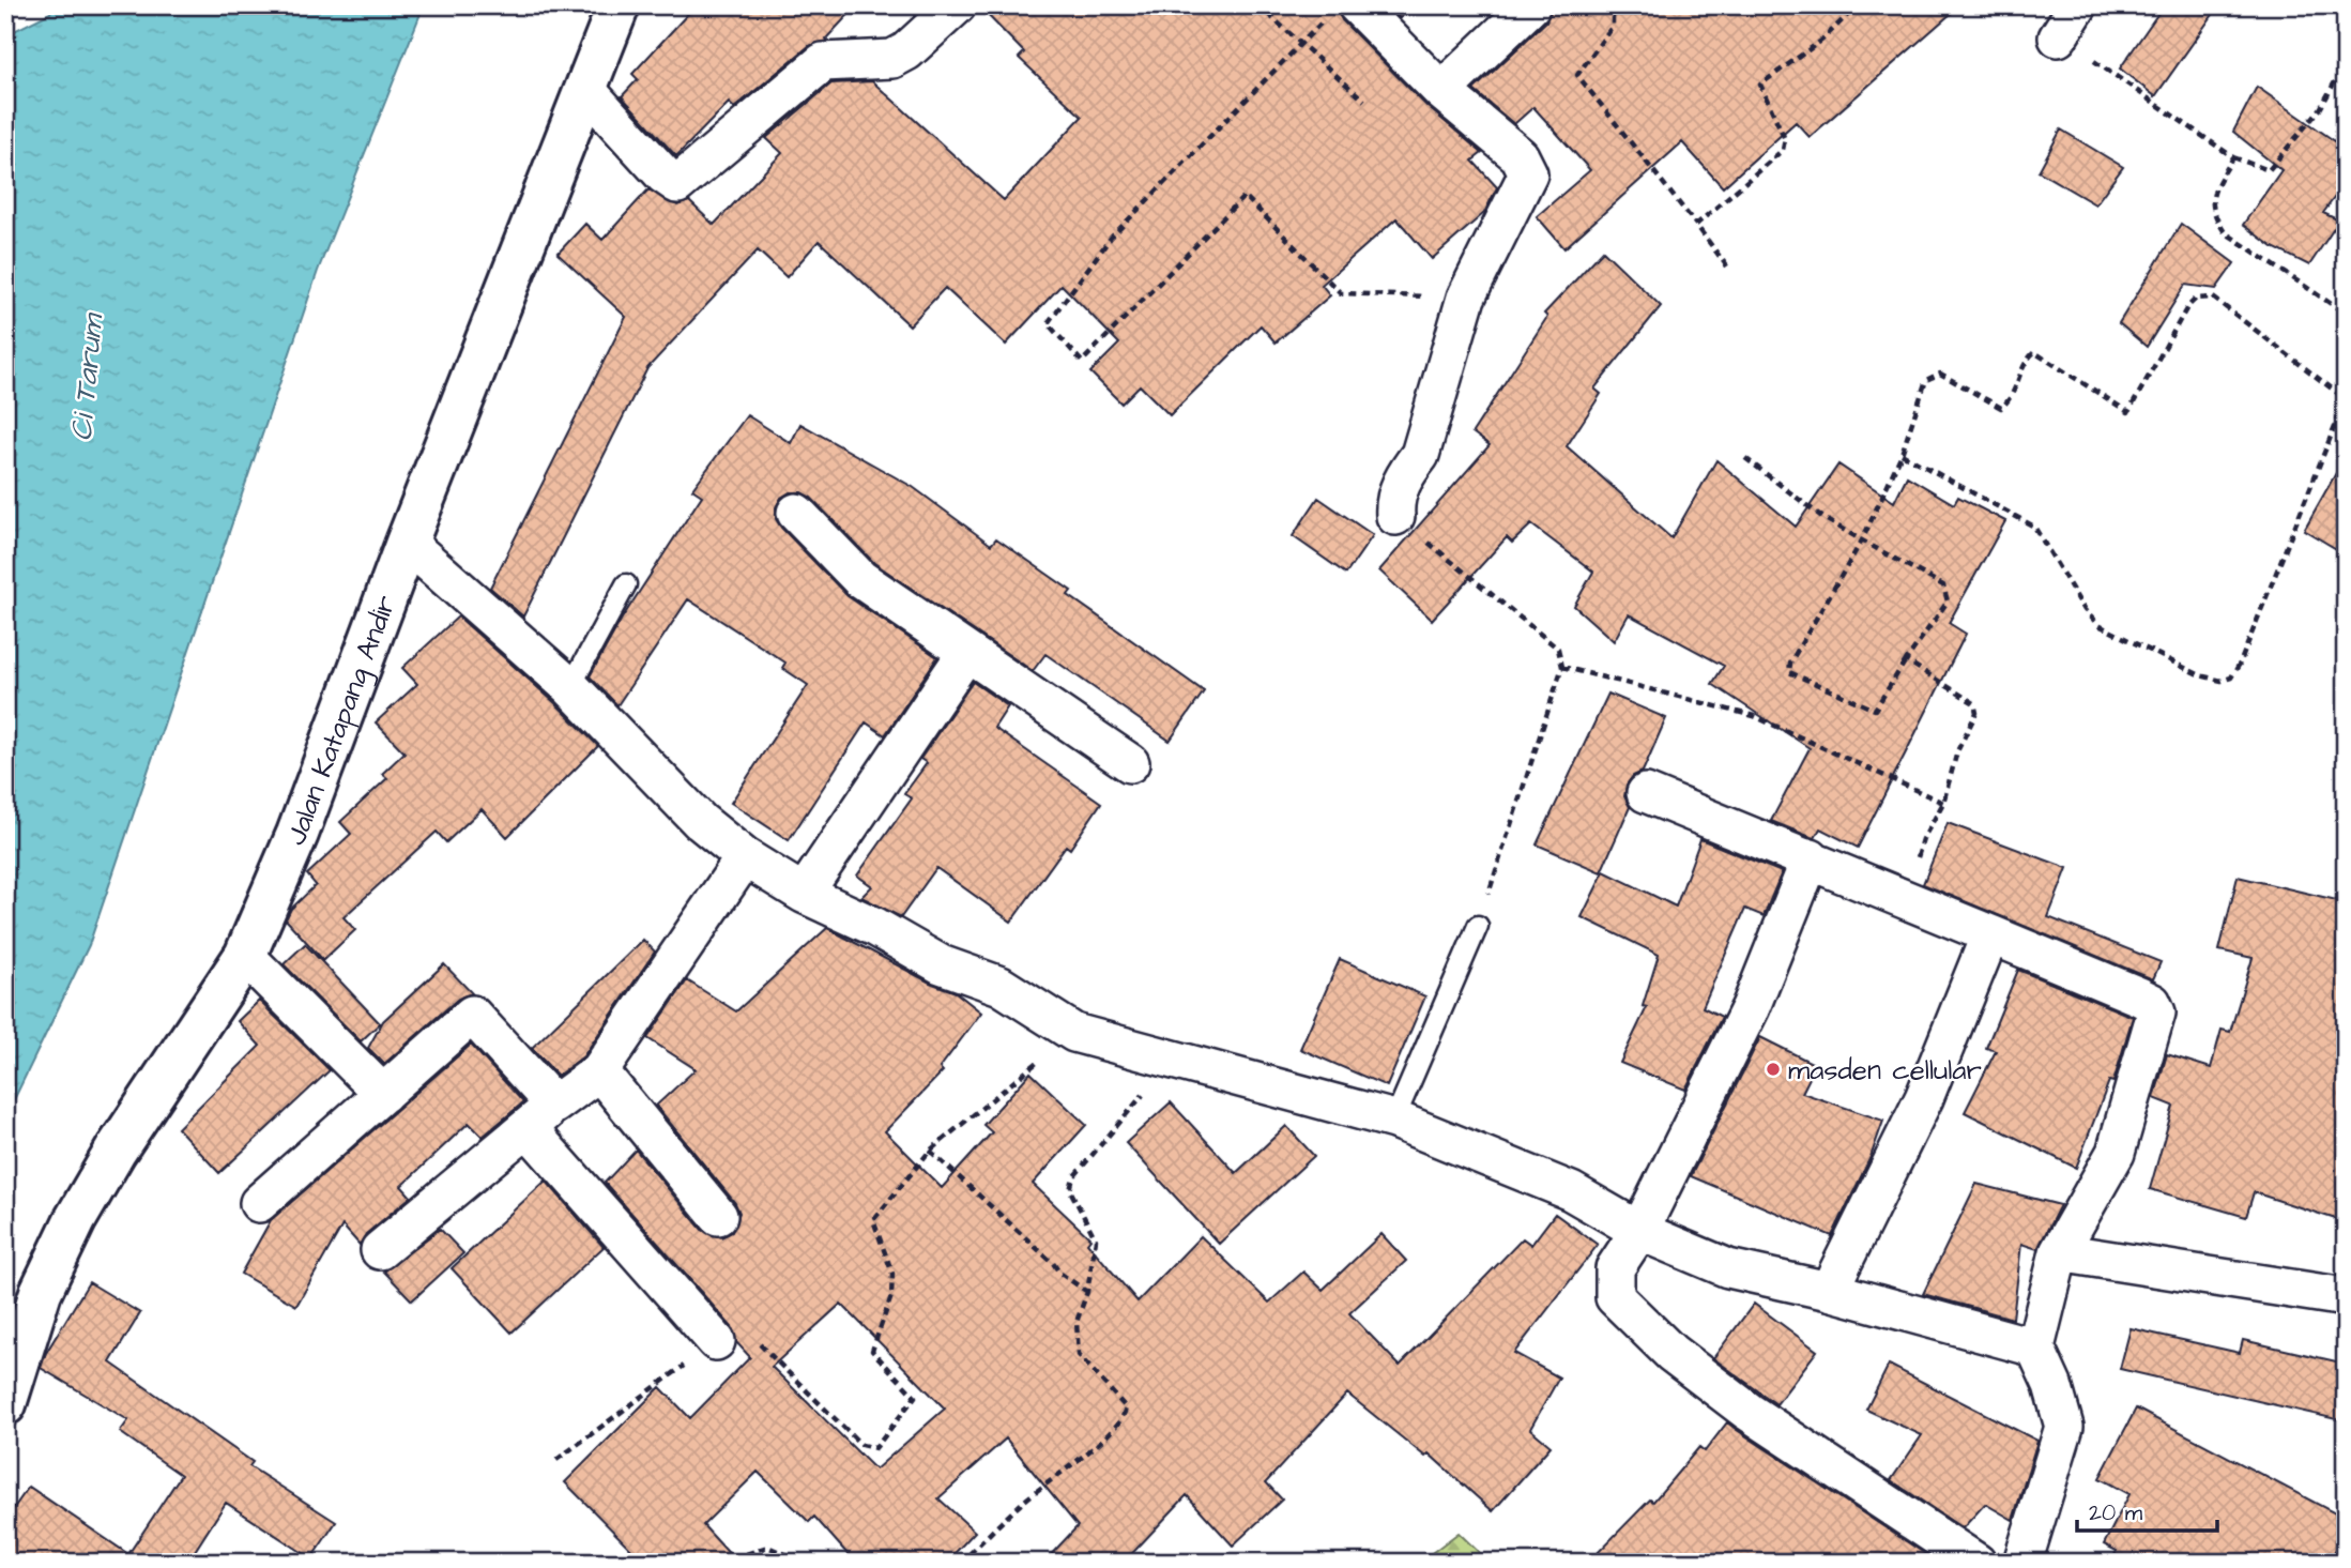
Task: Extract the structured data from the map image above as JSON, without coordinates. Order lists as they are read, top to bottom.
{
  "streets": {
    "street": ["Jalan Katapang Andir"]
  },
  "water": ["Ci Tarum"],
  "places": ["masden cellular"],
  "scale_bar": "20 m"
}
